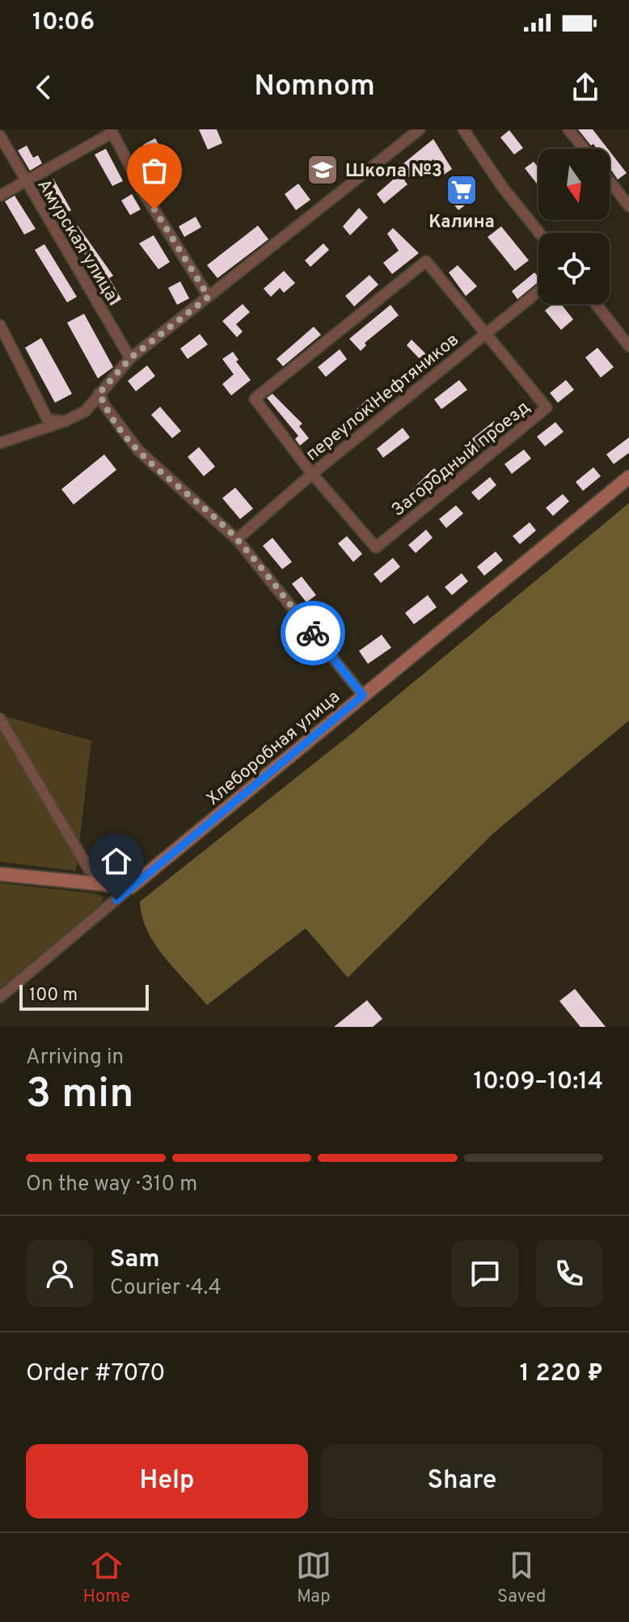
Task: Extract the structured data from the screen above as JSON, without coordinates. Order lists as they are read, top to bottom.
{
  "streets": {
    "main road": ["Хлеборобная улица"],
    "street": ["Амурская улица", "переулок Нефтяников", "Загородный проезд"]
  },
  "crossings": [
    ["переулок Нефтяников", "Загородный проезд"]
  ],
  "places": {
    "school or university": ["Школа №3"],
    "supermarket": ["Калина"]
  },
  "scale_bar": "100 m",
  "north": "bottom",
  "page": {
    "status": "10:06",
    "header": "Nomnom",
    "scale": "100 m",
    "heading": ["3 min", "Arriving in", "10:09–10:14"],
    "panel": [
      "Sam",
      "Courier · 4.4",
      "Order #7070",
      "1 220 ₽"
    ],
    "bar": "On the way · 310 m",
    "buttons": ["Help", "Share"],
    "tabs": ["Home", "Map", "Saved"]
  }
}
